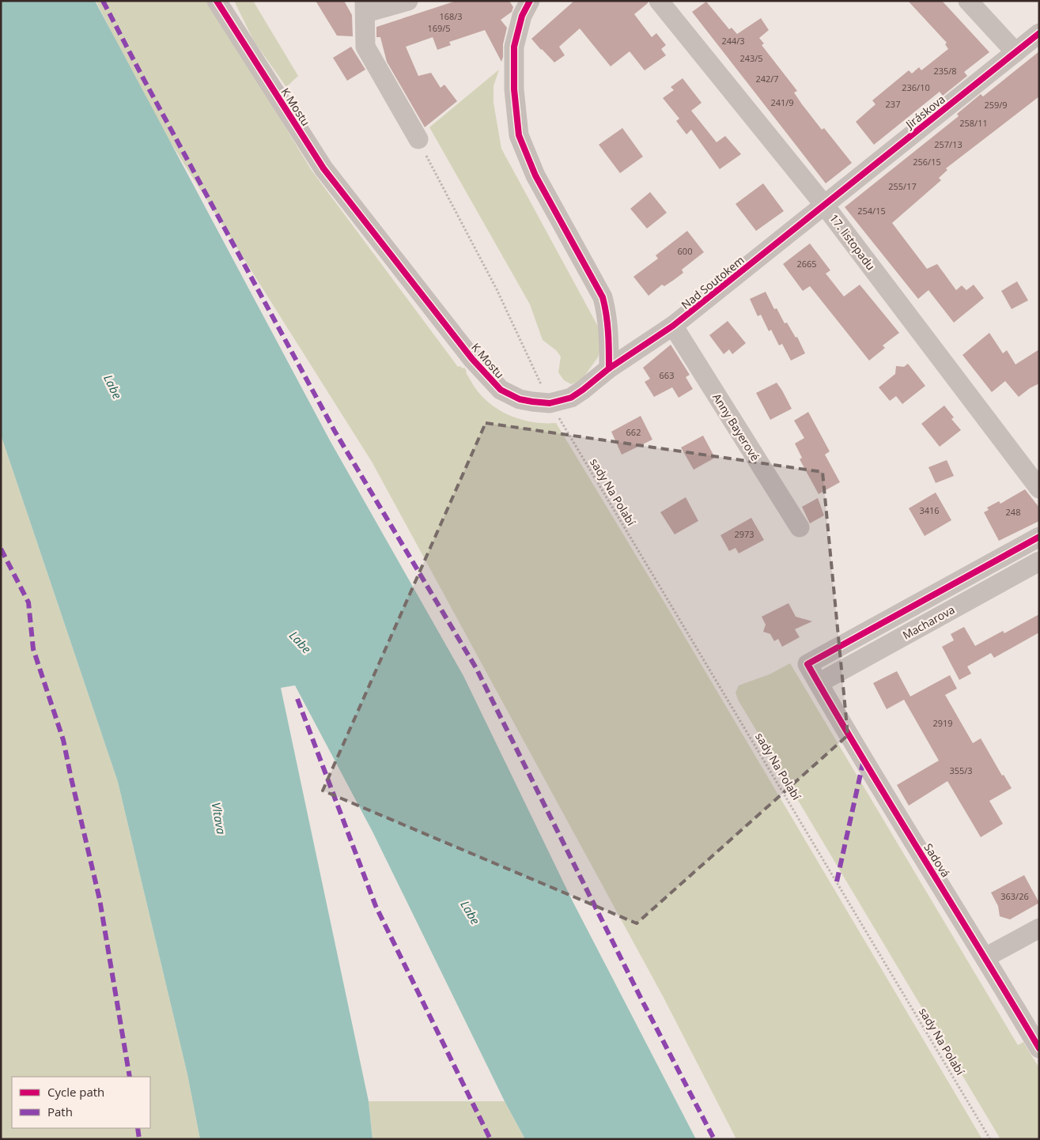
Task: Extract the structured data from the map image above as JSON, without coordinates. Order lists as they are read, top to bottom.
{
  "streets": {
    "street": [
      "K Mostu",
      "Jiráskova",
      "17. listopadu",
      "Nad Soutokem",
      "Anny Bayerové",
      "Macharova",
      "Sadová"
    ],
    "path": ["sady Na Polabí"]
  },
  "crossings": [
    ["K Mostu", "Nad Soutokem"],
    ["K Mostu", "sady Na Polabí"],
    ["Jiráskova", "17. listopadu"],
    ["Jiráskova", "Nad Soutokem"],
    ["17. listopadu", "Nad Soutokem"],
    ["Nad Soutokem", "Anny Bayerové"],
    ["Macharova", "Sadová"]
  ],
  "water": ["Labe", "Vltava"],
  "house_numbers": [
    "168/3",
    "169/5",
    "244/3",
    "243/5",
    "235/8",
    "242/7",
    "236/10",
    "241/9",
    "237",
    "259/9",
    "258/11",
    "257/13",
    "256/15",
    "255/17",
    "254/15",
    "600",
    "2665",
    "663",
    "662",
    "3416",
    "248",
    "2973",
    "2919",
    "355/3",
    "363/26"
  ],
  "legend": ["Cycle path", "Path"]
}
